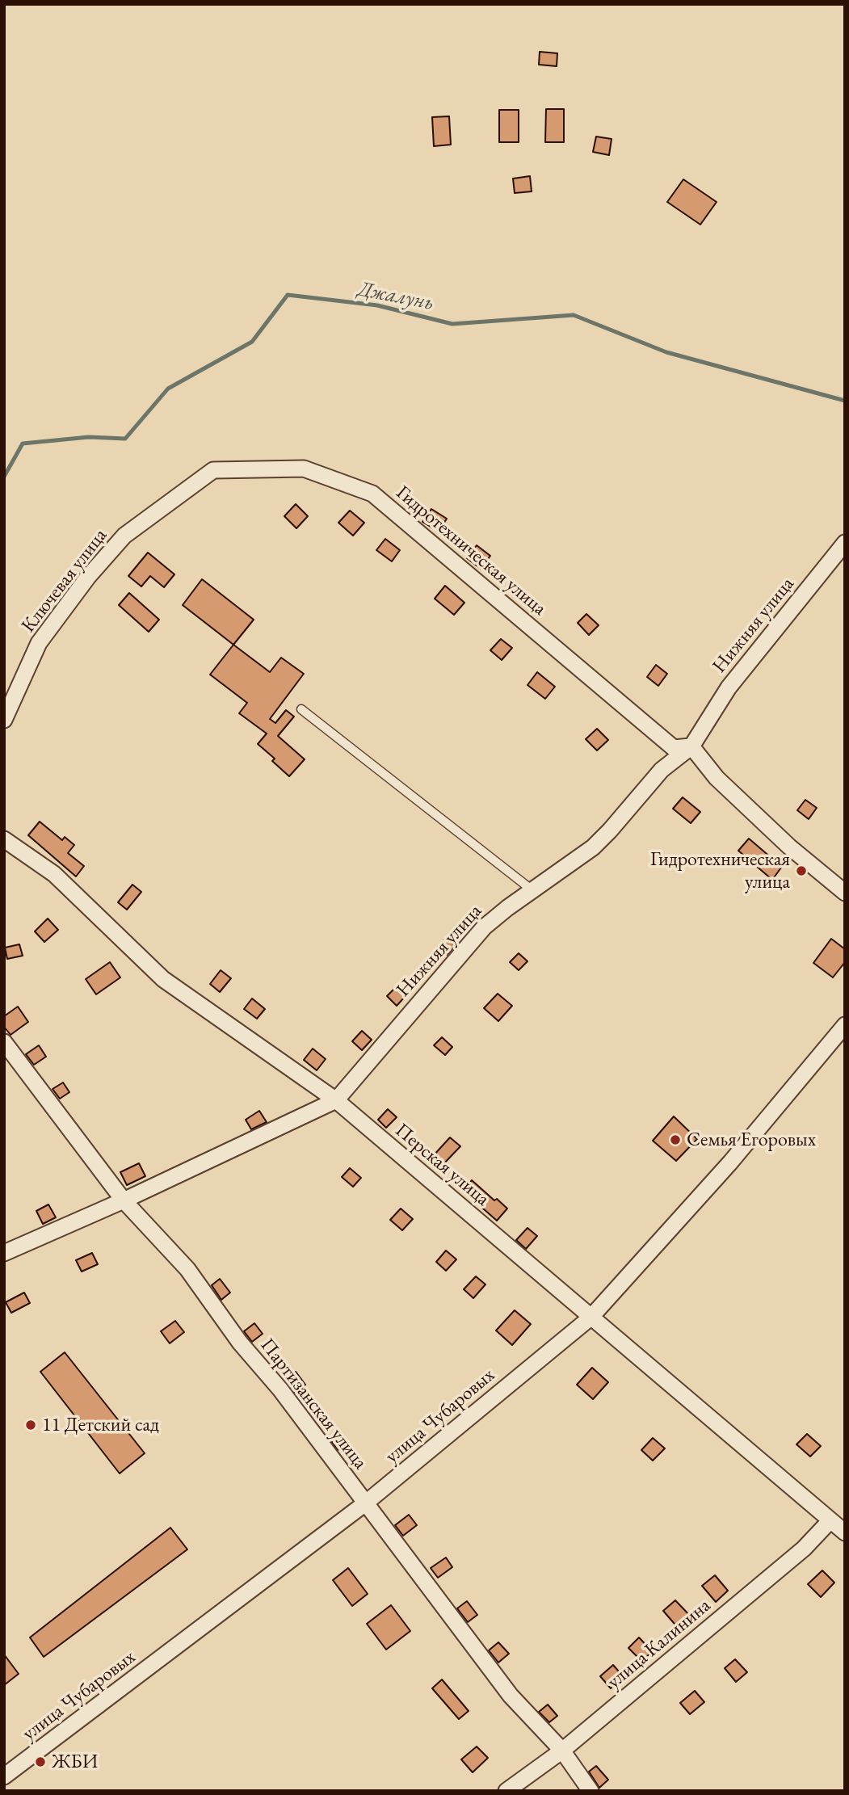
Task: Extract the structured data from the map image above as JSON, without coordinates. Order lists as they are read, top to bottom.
{
  "streets": {
    "street": [
      "Гидротехническая улица",
      "Ключевая улица",
      "Нижняя улица",
      "Перская улица",
      "Партизанская улица",
      "улица Чубаровых",
      "улица Калинина"
    ]
  },
  "crossings": [
    ["Гидротехническая улица", "Ключевая улица"],
    ["Гидротехническая улица", "Нижняя улица"],
    ["Нижняя улица", "Перская улица"],
    ["Нижняя улица", "Партизанская улица"],
    ["Перская улица", "улица Чубаровых"],
    ["Перская улица", "улица Калинина"],
    ["Партизанская улица", "улица Чубаровых"],
    ["Партизанская улица", "улица Калинина"]
  ],
  "water": ["Джалунь"],
  "places": [
    "Гидротехническая улица",
    "Семья Егоровых",
    "11 Детский сад",
    "ЖБИ"
  ]
}
